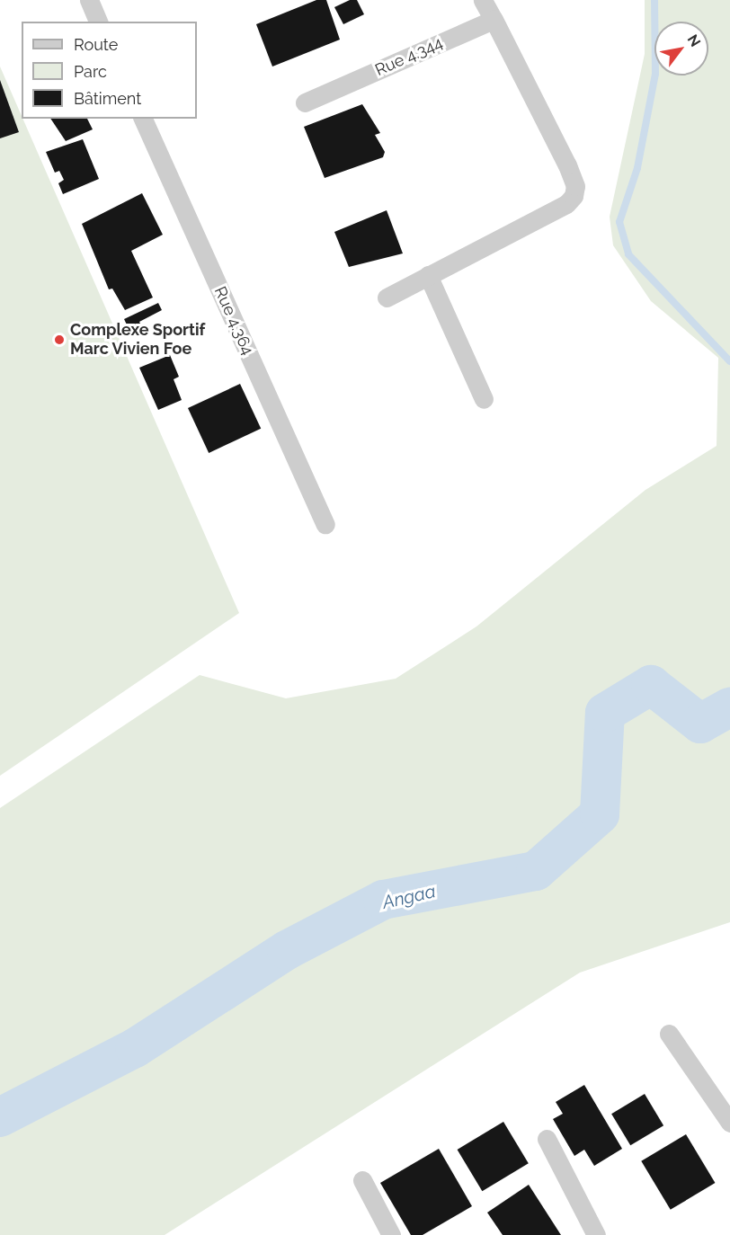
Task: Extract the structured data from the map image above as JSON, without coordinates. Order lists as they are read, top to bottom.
{
  "streets": {
    "street": ["Rue 4.344", "Rue 4.364"]
  },
  "water": ["Angaa"],
  "places": ["Complexe Sportif Marc Vivien Foe"],
  "legend": ["Route", "Parc", "Bâtiment"],
  "north": "top right"
}
